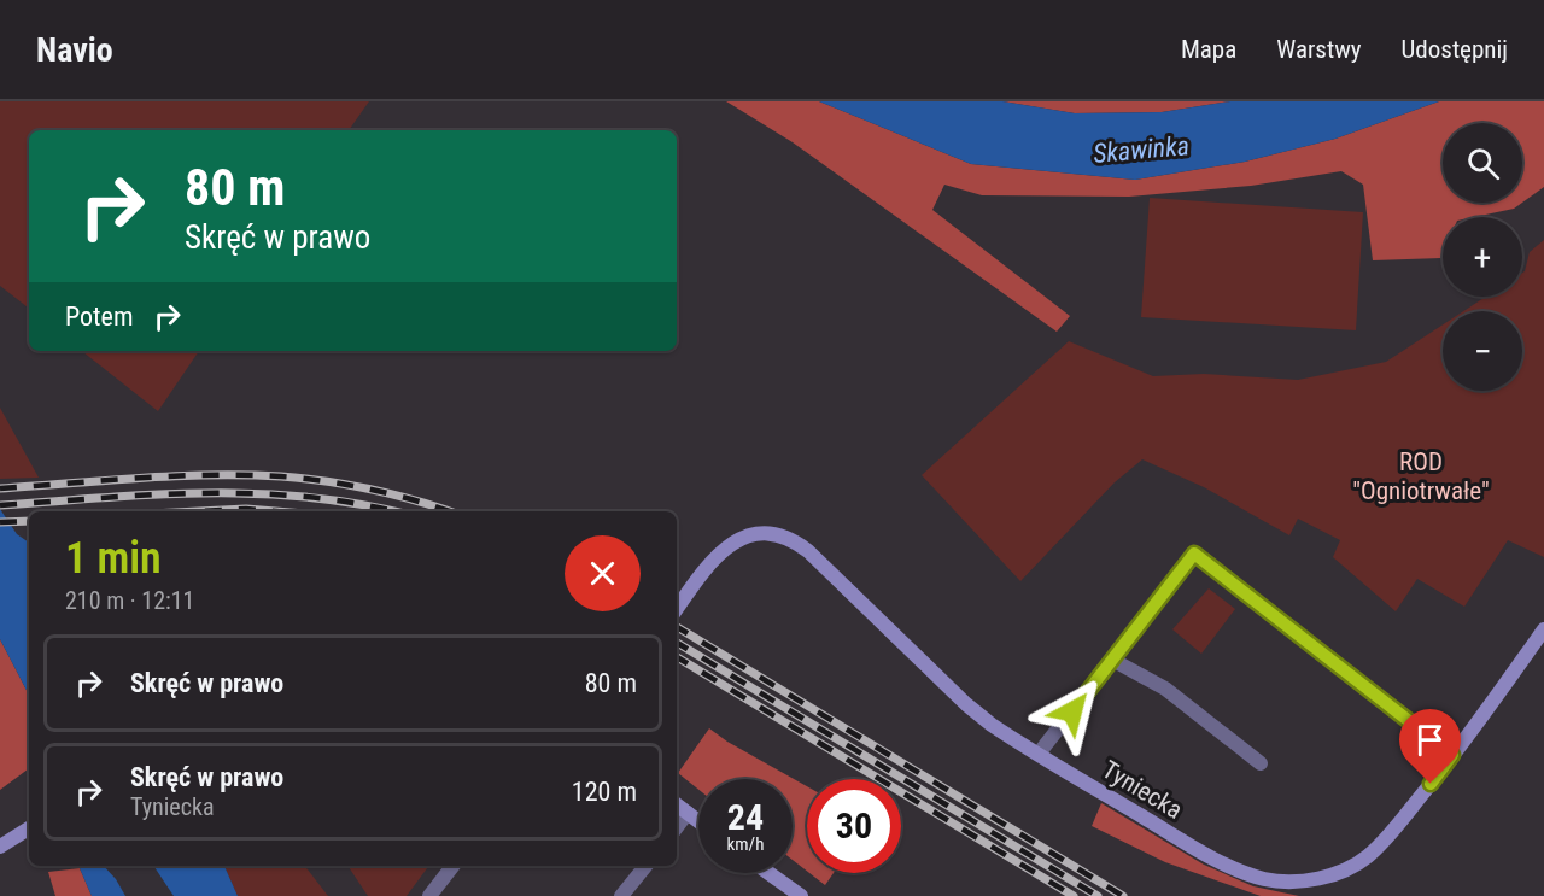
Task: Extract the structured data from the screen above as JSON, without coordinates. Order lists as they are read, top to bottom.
{
  "streets": {
    "street": ["Tyniecka"]
  },
  "water": ["Skawinka"],
  "parks": ["ROD \"Ogniotrwałe\""],
  "page": {
    "header": "Navio",
    "nav": ["Mapa", "Warstwy", "Udostępnij"],
    "map_buttons": ["+", "−"],
    "turn": ["80 m", "Skręć w prawo"],
    "then": "Potem",
    "heading": ["1 min", "210 m · 12:11"],
    "list": [
      {
        "name": "Skręć w prawo",
        "value": "80 m"
      },
      {
        "name": "Skręć w prawo",
        "note": "Tyniecka",
        "value": "120 m"
      }
    ],
    "speed": "24 km/h",
    "limit": "30"
  }
}
